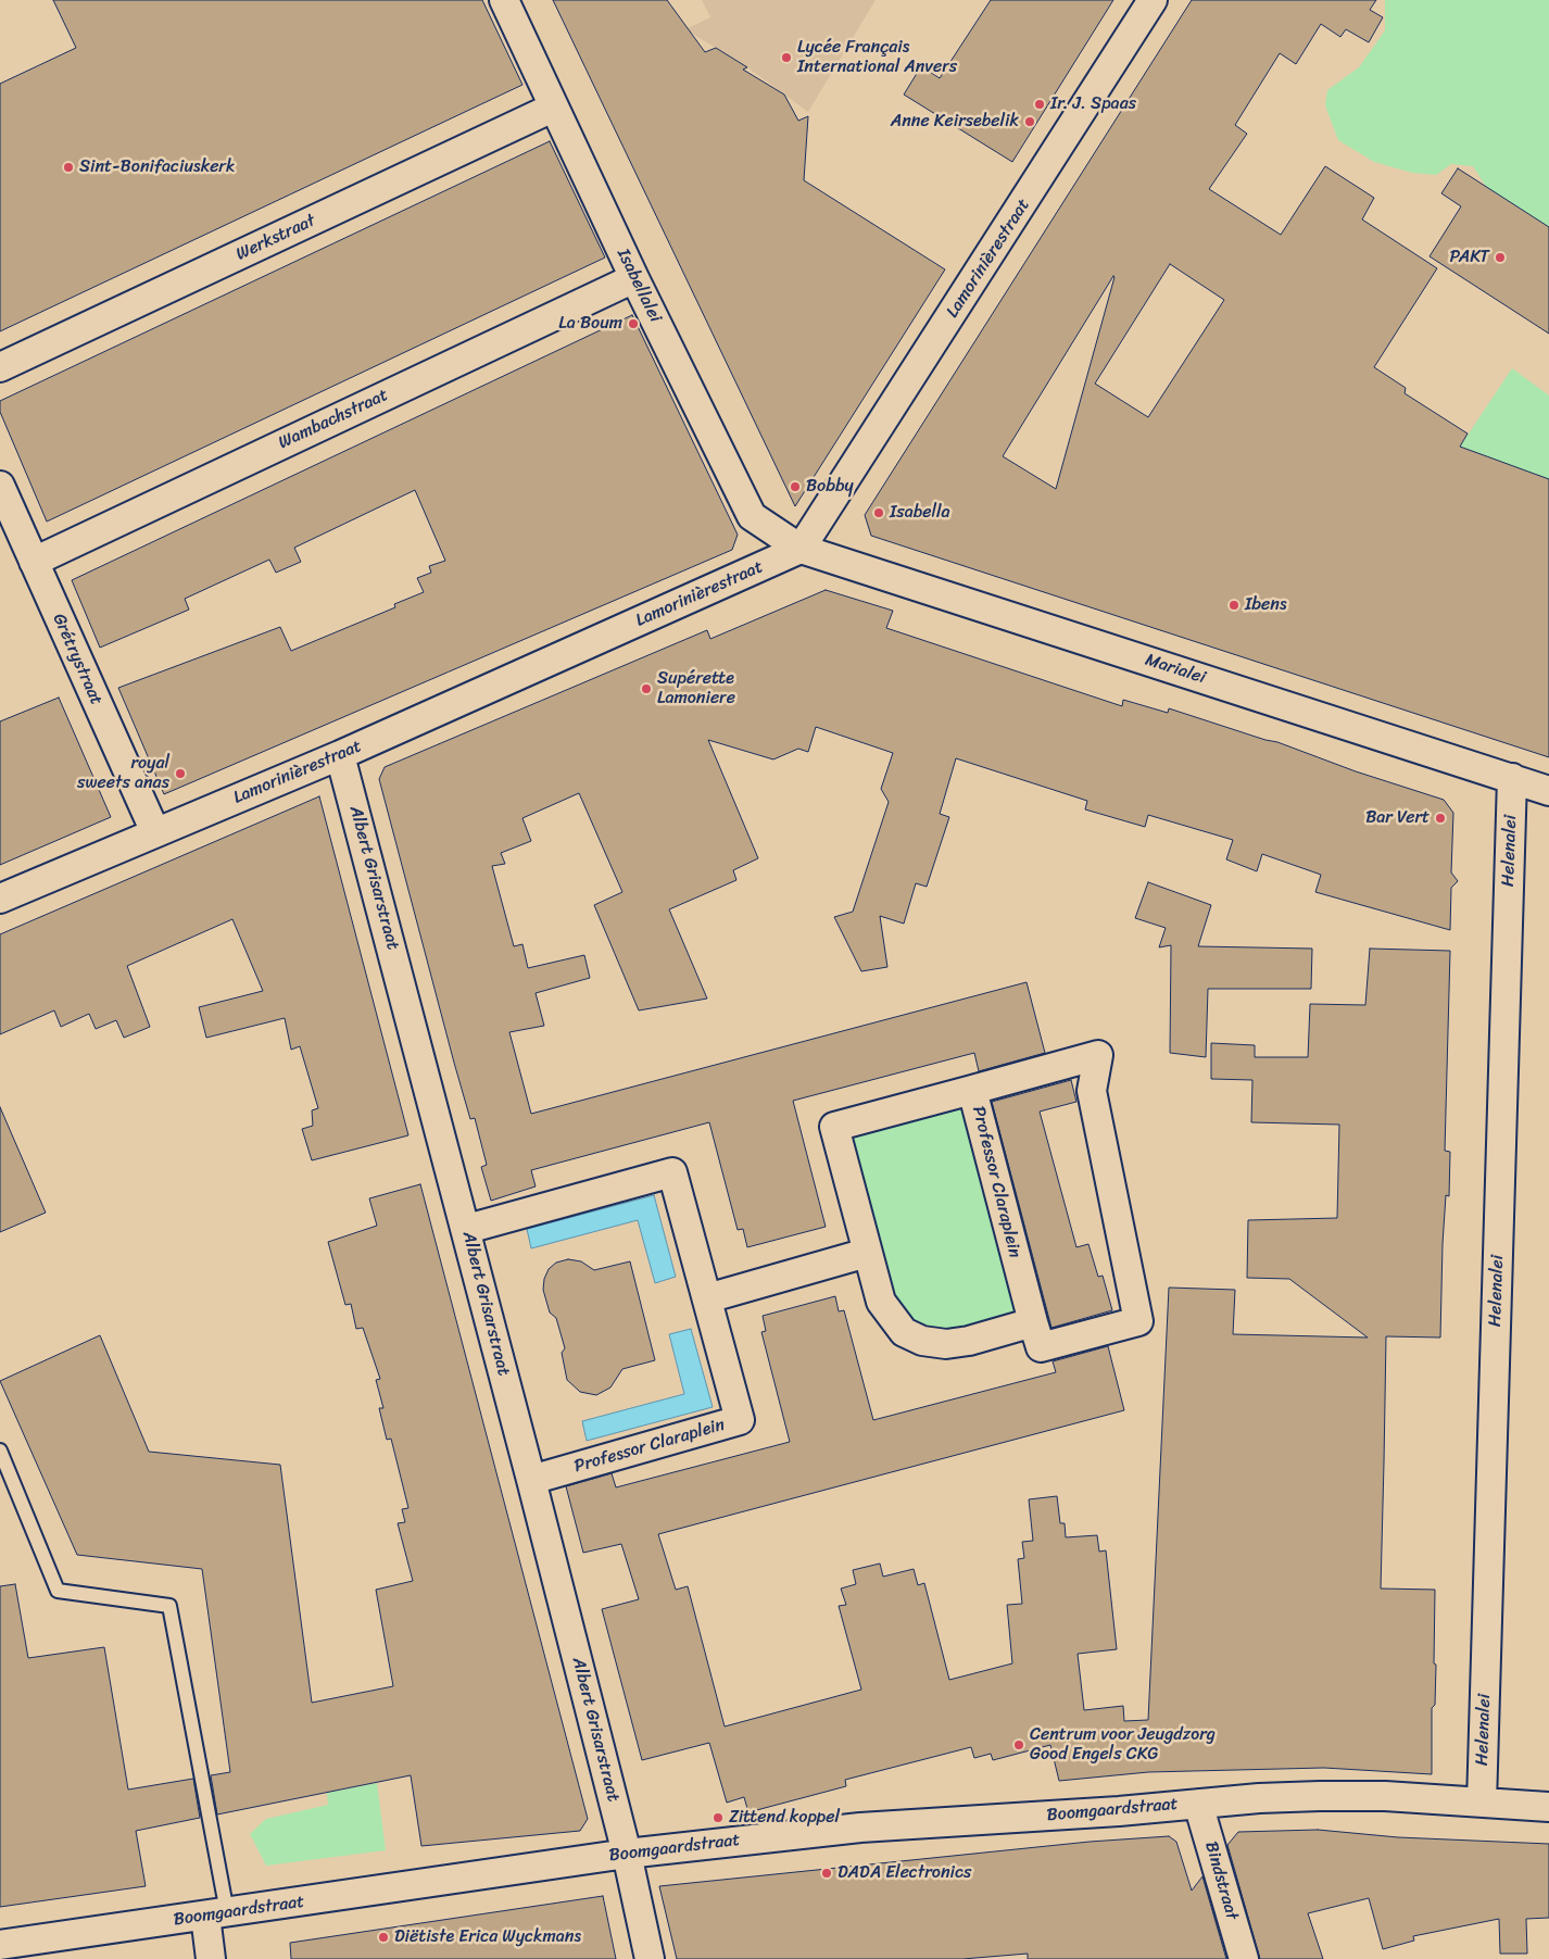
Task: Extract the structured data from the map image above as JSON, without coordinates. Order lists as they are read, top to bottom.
{
  "streets": {
    "street": [
      "Werkstraat",
      "Lamorinièrestraat",
      "Isabellalei",
      "Wambachstraat",
      "Grétrystraat",
      "Marialei",
      "Helenalei",
      "Albert Grisarstraat",
      "Professor Claraplein",
      "Boomgaardstraat",
      "Bindstraat"
    ]
  },
  "crossings": [
    ["Werkstraat", "Isabellalei"],
    ["Lamorinièrestraat", "Isabellalei"],
    ["Lamorinièrestraat", "Grétrystraat"],
    ["Lamorinièrestraat", "Marialei"],
    ["Lamorinièrestraat", "Albert Grisarstraat"],
    ["Isabellalei", "Wambachstraat"],
    ["Isabellalei", "Marialei"],
    ["Wambachstraat", "Grétrystraat"],
    ["Marialei", "Helenalei"],
    ["Helenalei", "Boomgaardstraat"],
    ["Albert Grisarstraat", "Professor Claraplein"],
    ["Albert Grisarstraat", "Boomgaardstraat"],
    ["Boomgaardstraat", "Bindstraat"]
  ],
  "places": [
    "Lycée Français International Anvers",
    "Ir. J. Spaas",
    "Anne Keirsebelik",
    "Sint-Bonifaciuskerk",
    "PAKT",
    "La Boum",
    "Bobby",
    "Isabella",
    "Ibens",
    "Supérette Lamoniere",
    "royal sweets anas",
    "Bar Vert",
    "Centrum voor Jeugdzorg Good Engels CKG",
    "Zittend koppel",
    "DADA Electronics",
    "Diëtiste Erica Wyckmans"
  ]
}
